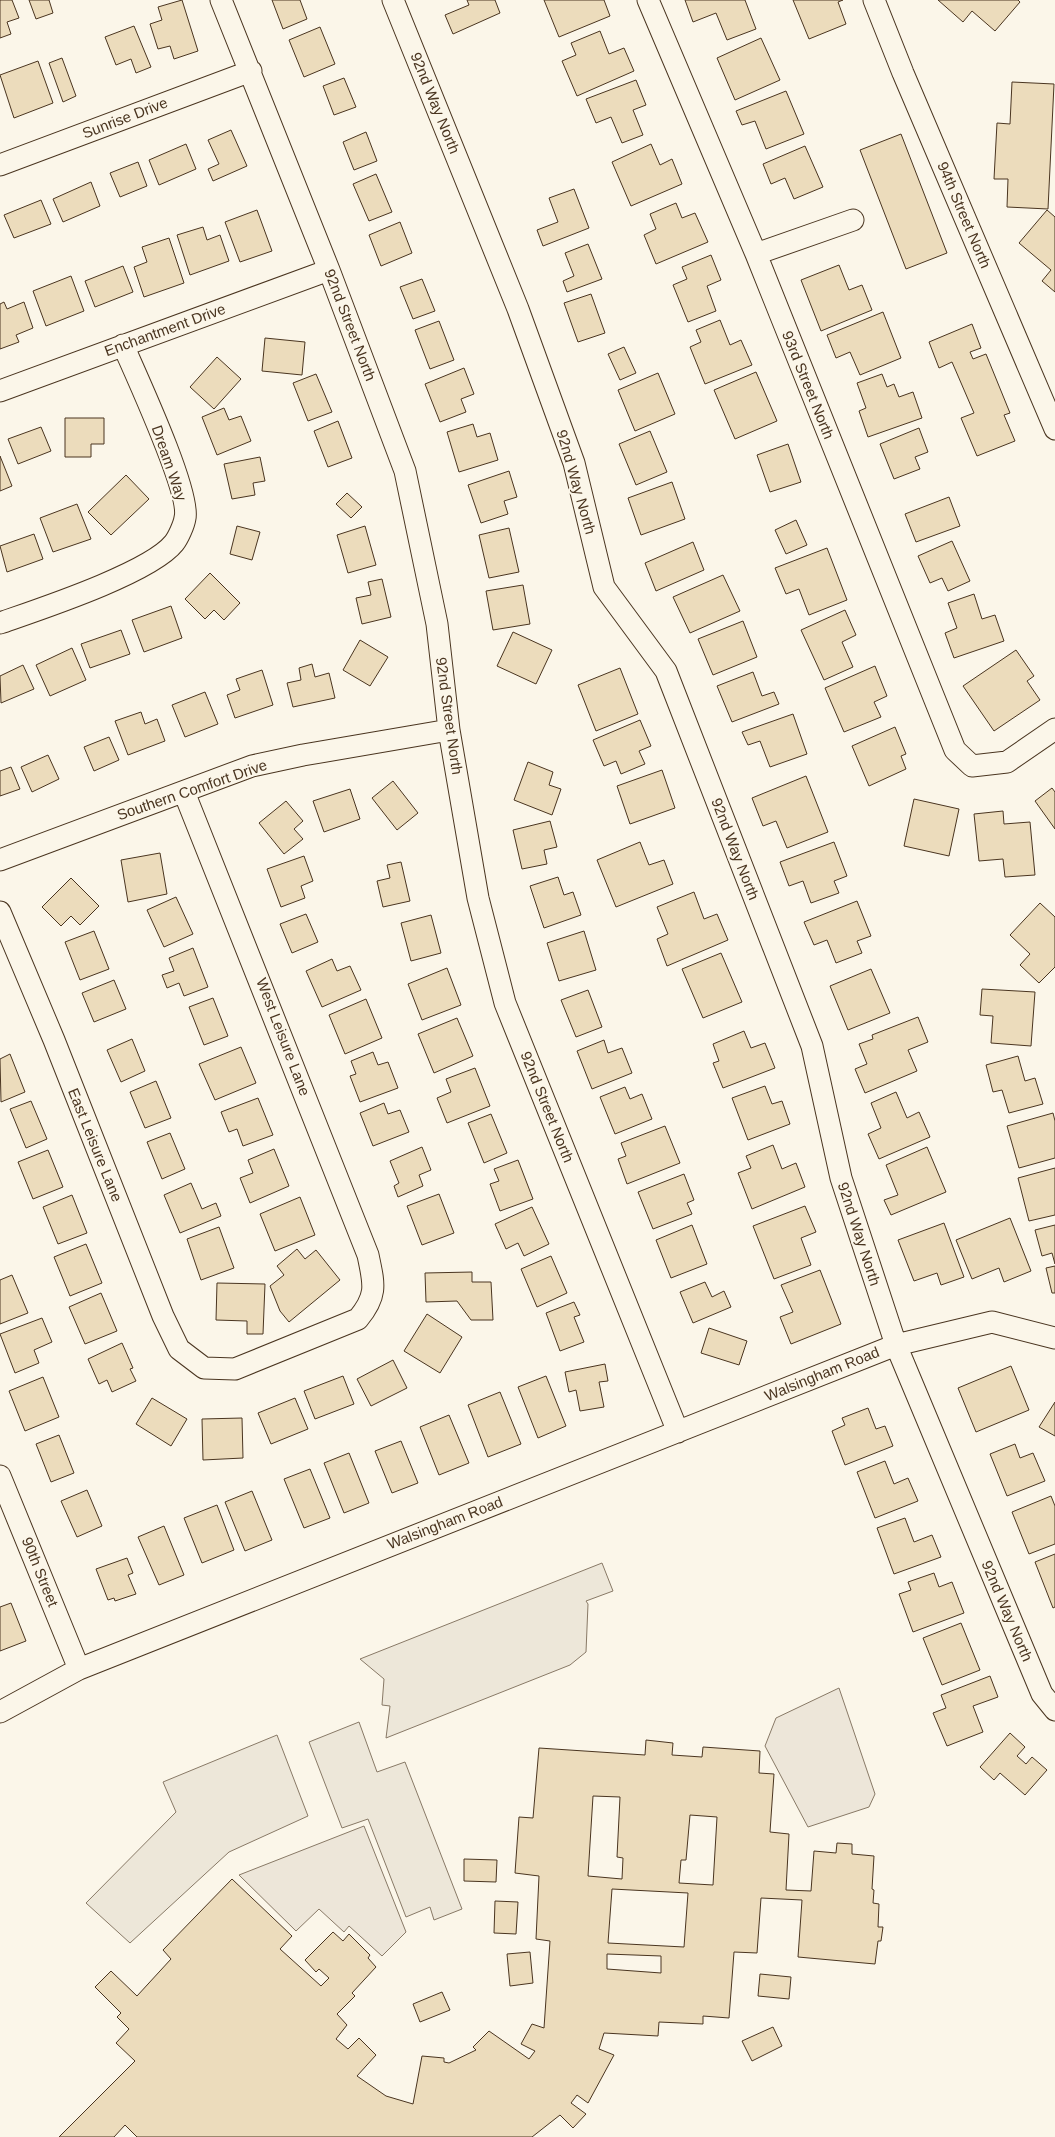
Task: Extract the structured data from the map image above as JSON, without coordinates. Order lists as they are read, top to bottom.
{
  "streets": {
    "street": [
      "92nd Way North",
      "Sunrise Drive",
      "94th Street North",
      "92nd Street North",
      "Enchantment Drive",
      "93rd Street North",
      "Dream Way",
      "Southern Comfort Drive",
      "West Leisure Lane",
      "East Leisure Lane",
      "Walsingham Road",
      "90th Street"
    ]
  },
  "crossings": [
    ["92nd Way North", "Walsingham Road"],
    ["Sunrise Drive", "92nd Street North"],
    ["92nd Street North", "Enchantment Drive"],
    ["92nd Street North", "Southern Comfort Drive"],
    ["92nd Street North", "Walsingham Road"],
    ["Enchantment Drive", "Dream Way"],
    ["Southern Comfort Drive", "West Leisure Lane"],
    ["West Leisure Lane", "East Leisure Lane"],
    ["Walsingham Road", "90th Street"]
  ]
}
